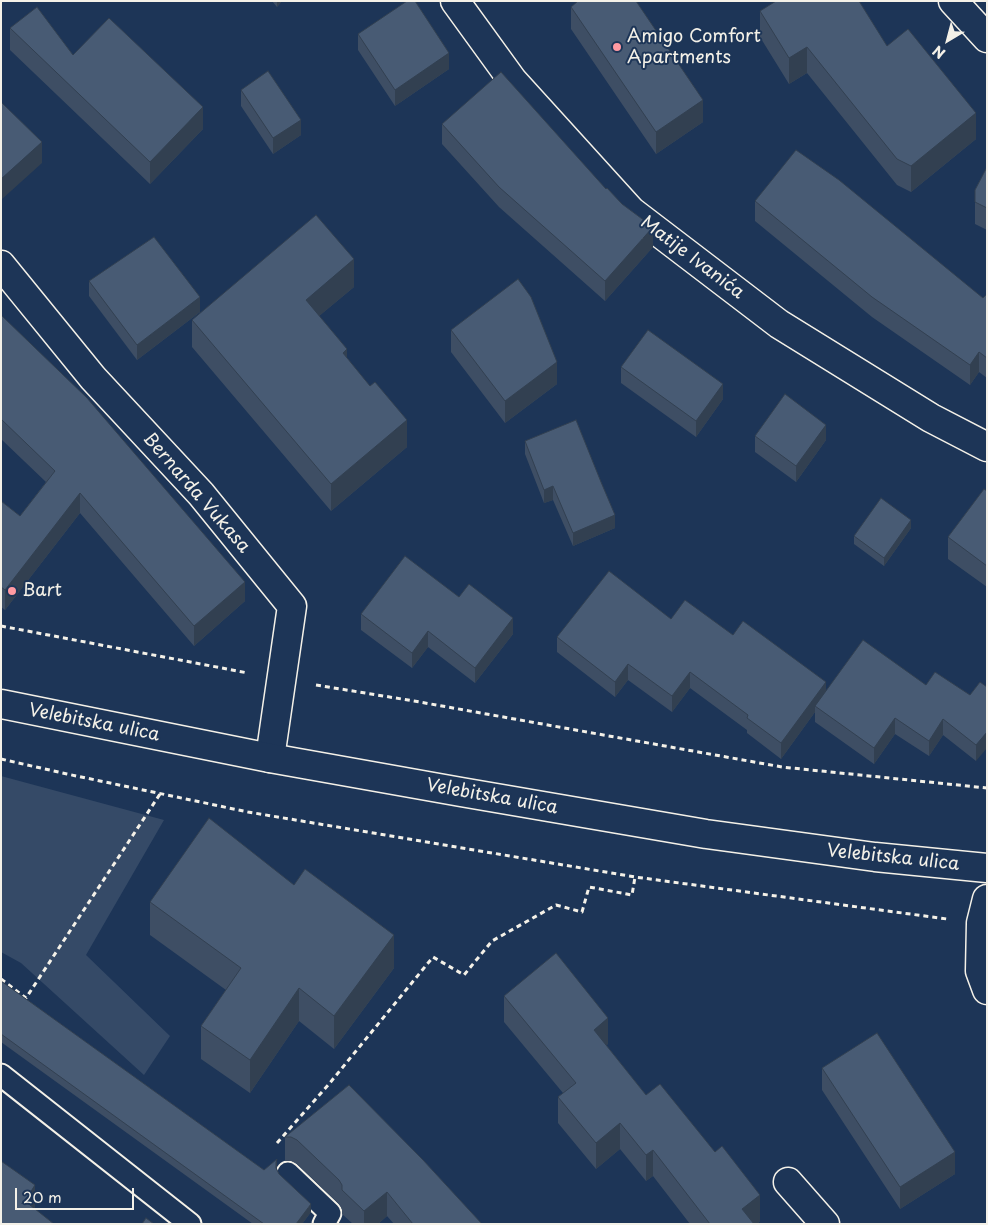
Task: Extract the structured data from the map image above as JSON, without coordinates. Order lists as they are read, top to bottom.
{
  "streets": {
    "street": ["Matije Ivanića", "Bernarda Vukasa", "Velebitska ulica"]
  },
  "crossings": [
    ["Bernarda Vukasa", "Velebitska ulica"]
  ],
  "places": ["Amigo Comfort Apartments", "Bart"],
  "scale_bar": "20 m",
  "north": "bottom left"
}
